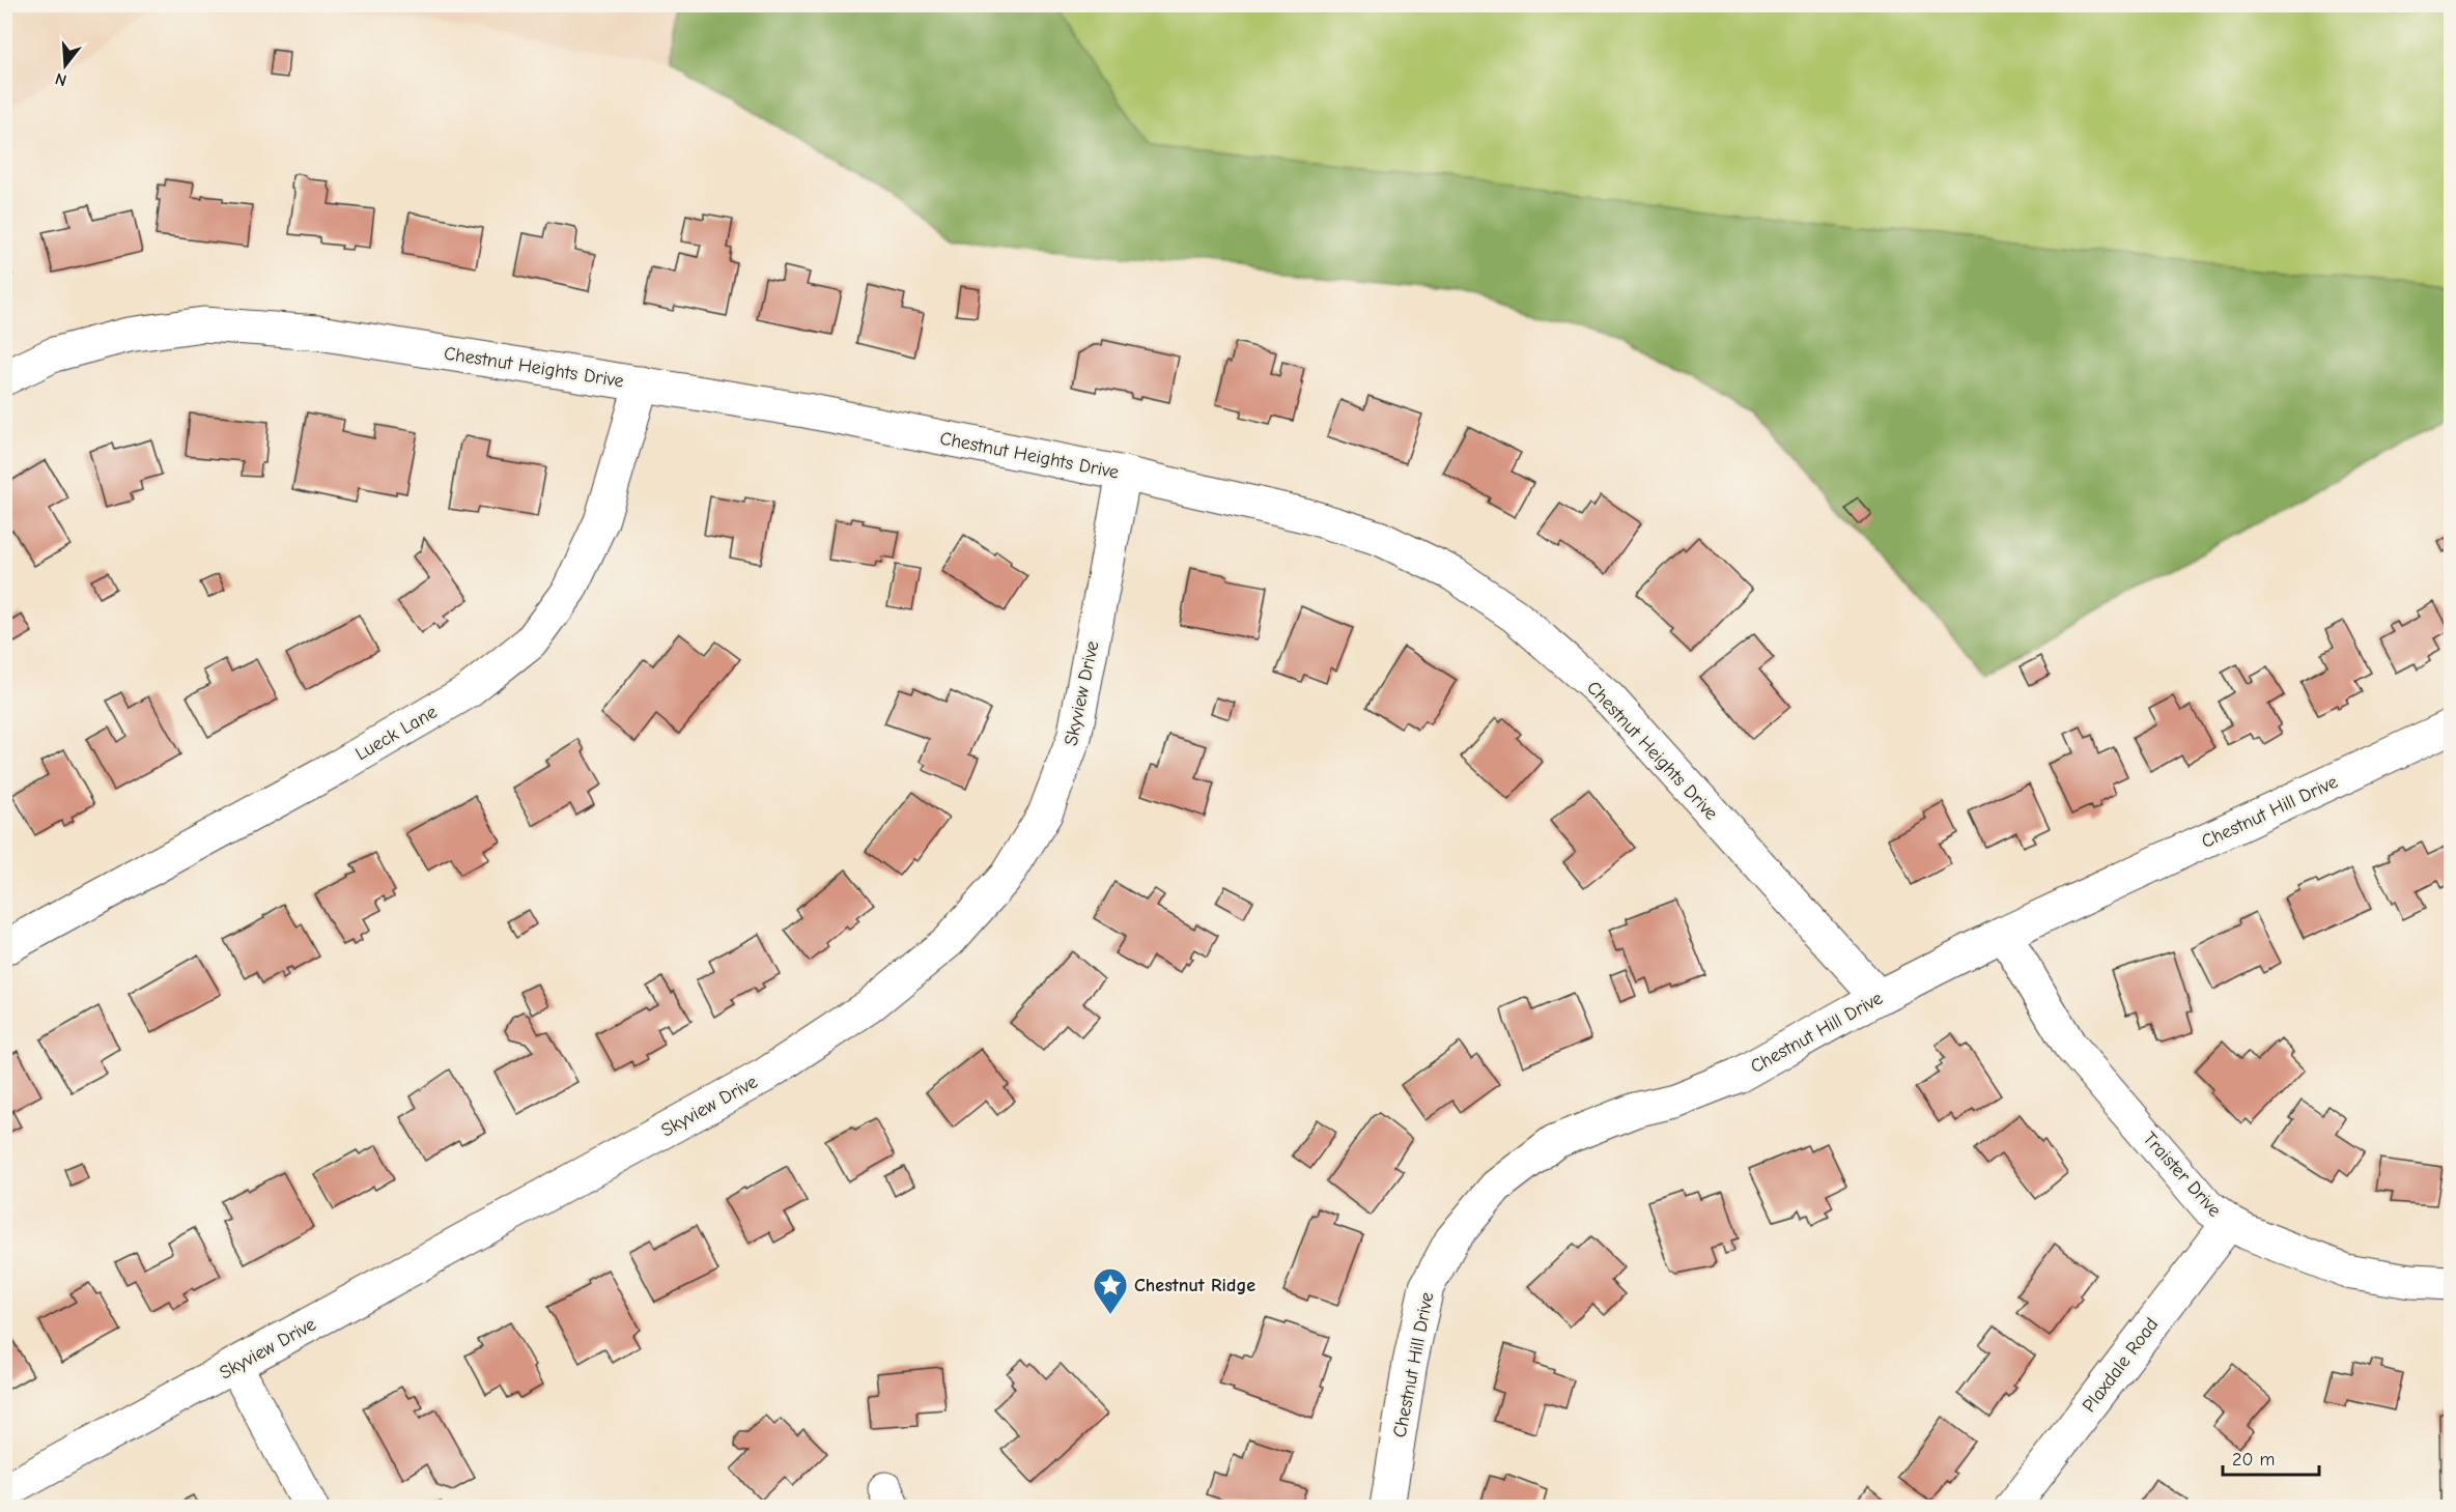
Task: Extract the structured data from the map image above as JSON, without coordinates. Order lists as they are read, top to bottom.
{
  "streets": {
    "street": [
      "Chestnut Heights Drive",
      "Skyview Drive",
      "Lueck Lane",
      "Chestnut Hill Drive",
      "Traister Drive",
      "Plaxdale Road"
    ]
  },
  "crossings": [
    ["Chestnut Heights Drive", "Skyview Drive"],
    ["Chestnut Heights Drive", "Lueck Lane"],
    ["Chestnut Heights Drive", "Chestnut Hill Drive"],
    ["Chestnut Hill Drive", "Traister Drive"],
    ["Traister Drive", "Plaxdale Road"]
  ],
  "places": {
    "place": ["Chestnut Ridge"]
  },
  "scale_bar": "20 m",
  "north": "bottom"
}
